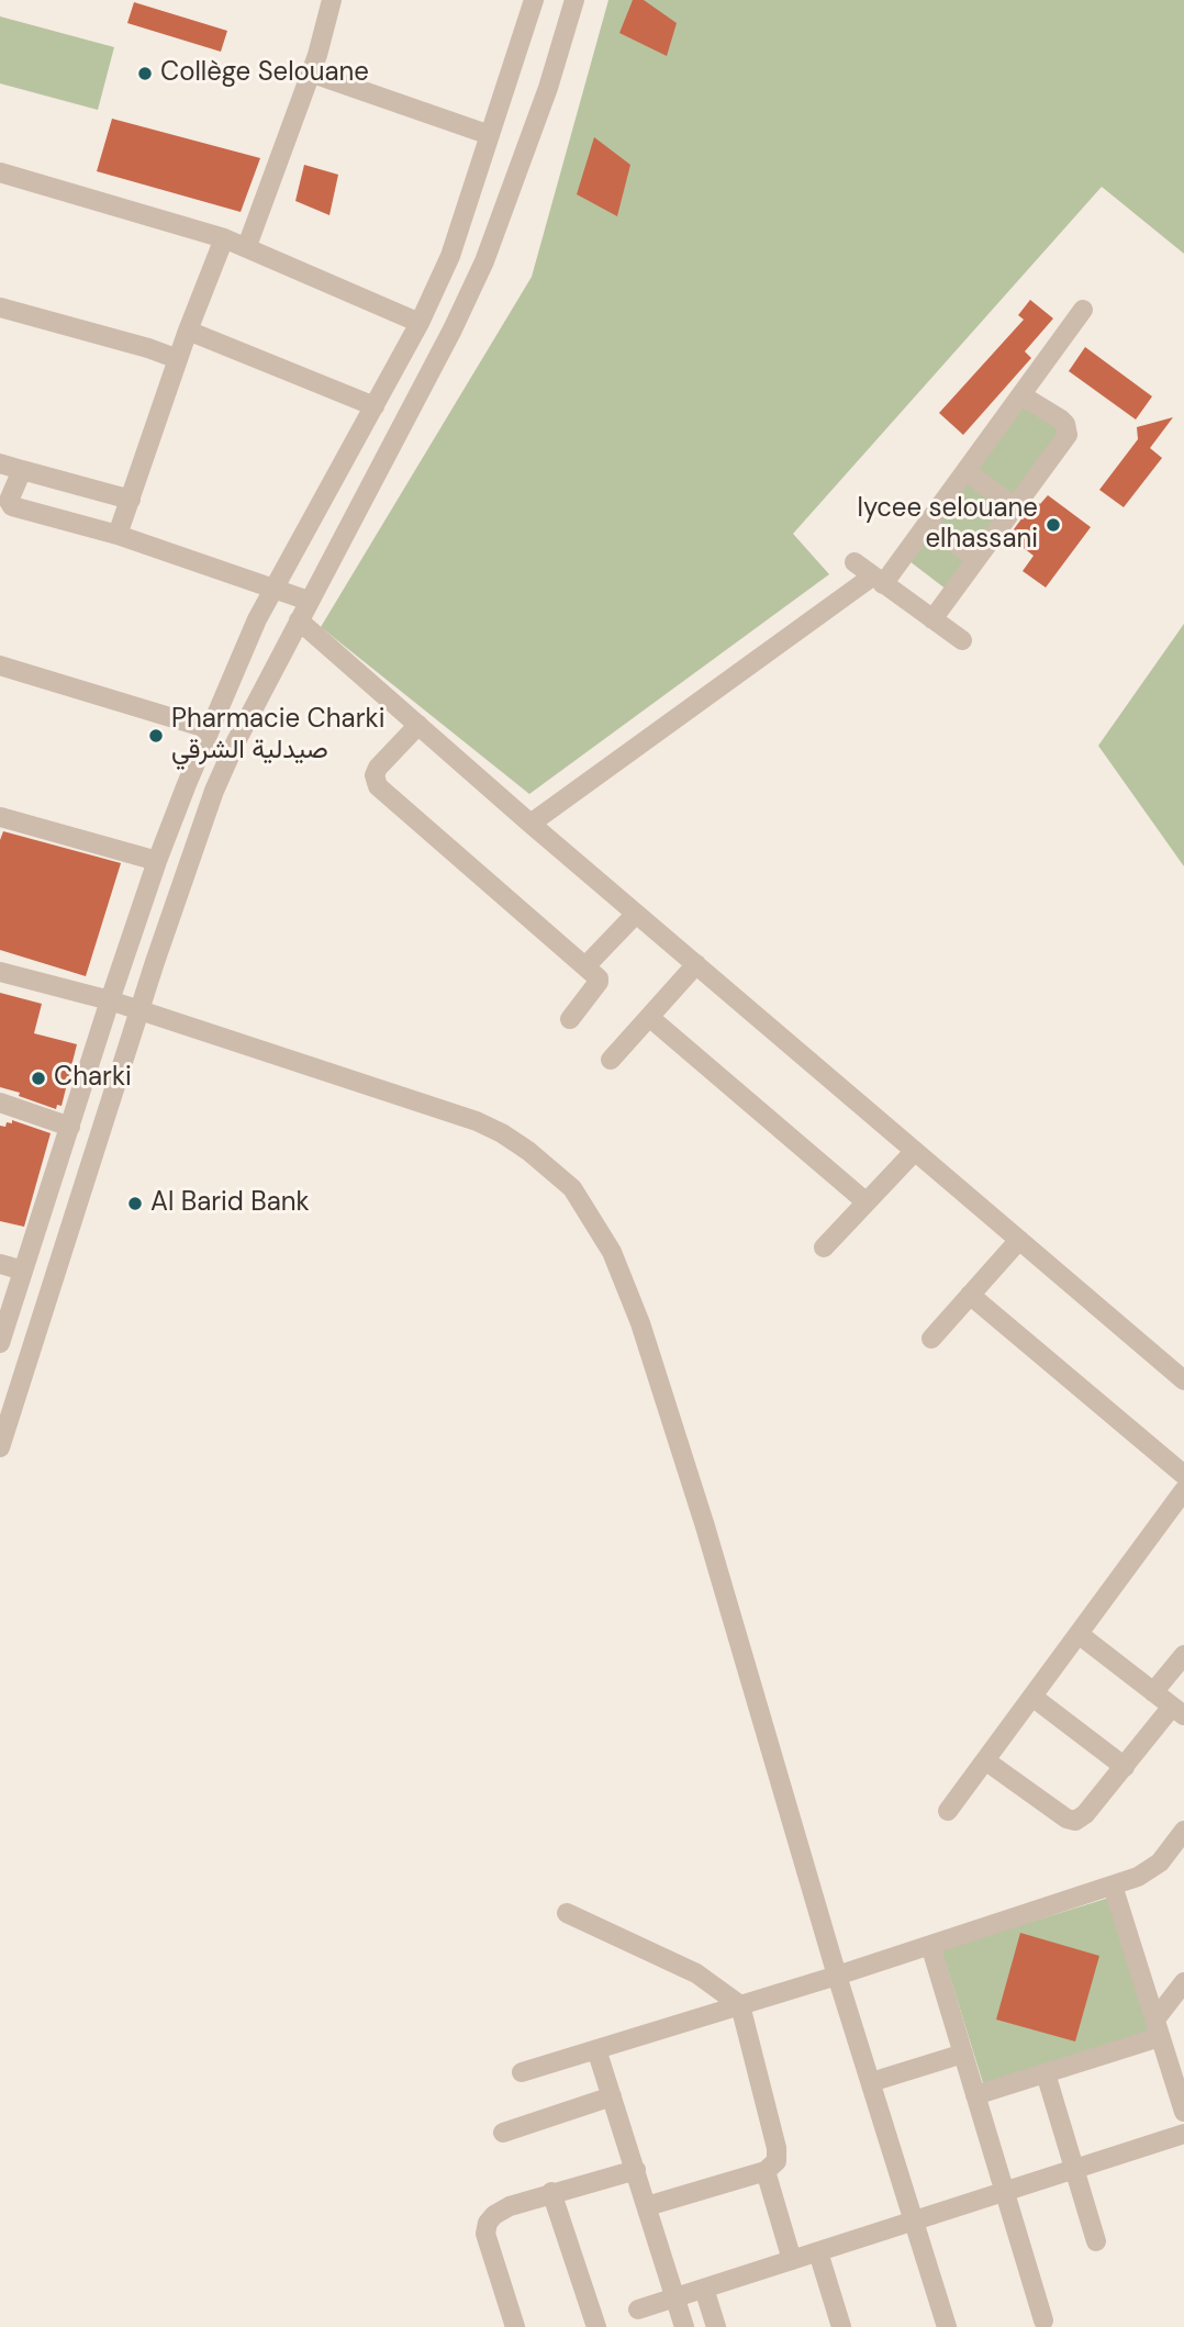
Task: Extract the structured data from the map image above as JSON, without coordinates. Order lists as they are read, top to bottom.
{
  "places": [
    "Collège Selouane",
    "lycee selouane elhassani",
    "Pharmacie Charki صيدلية الشرقي",
    "Charki",
    "Al Barid Bank"
  ]
}
